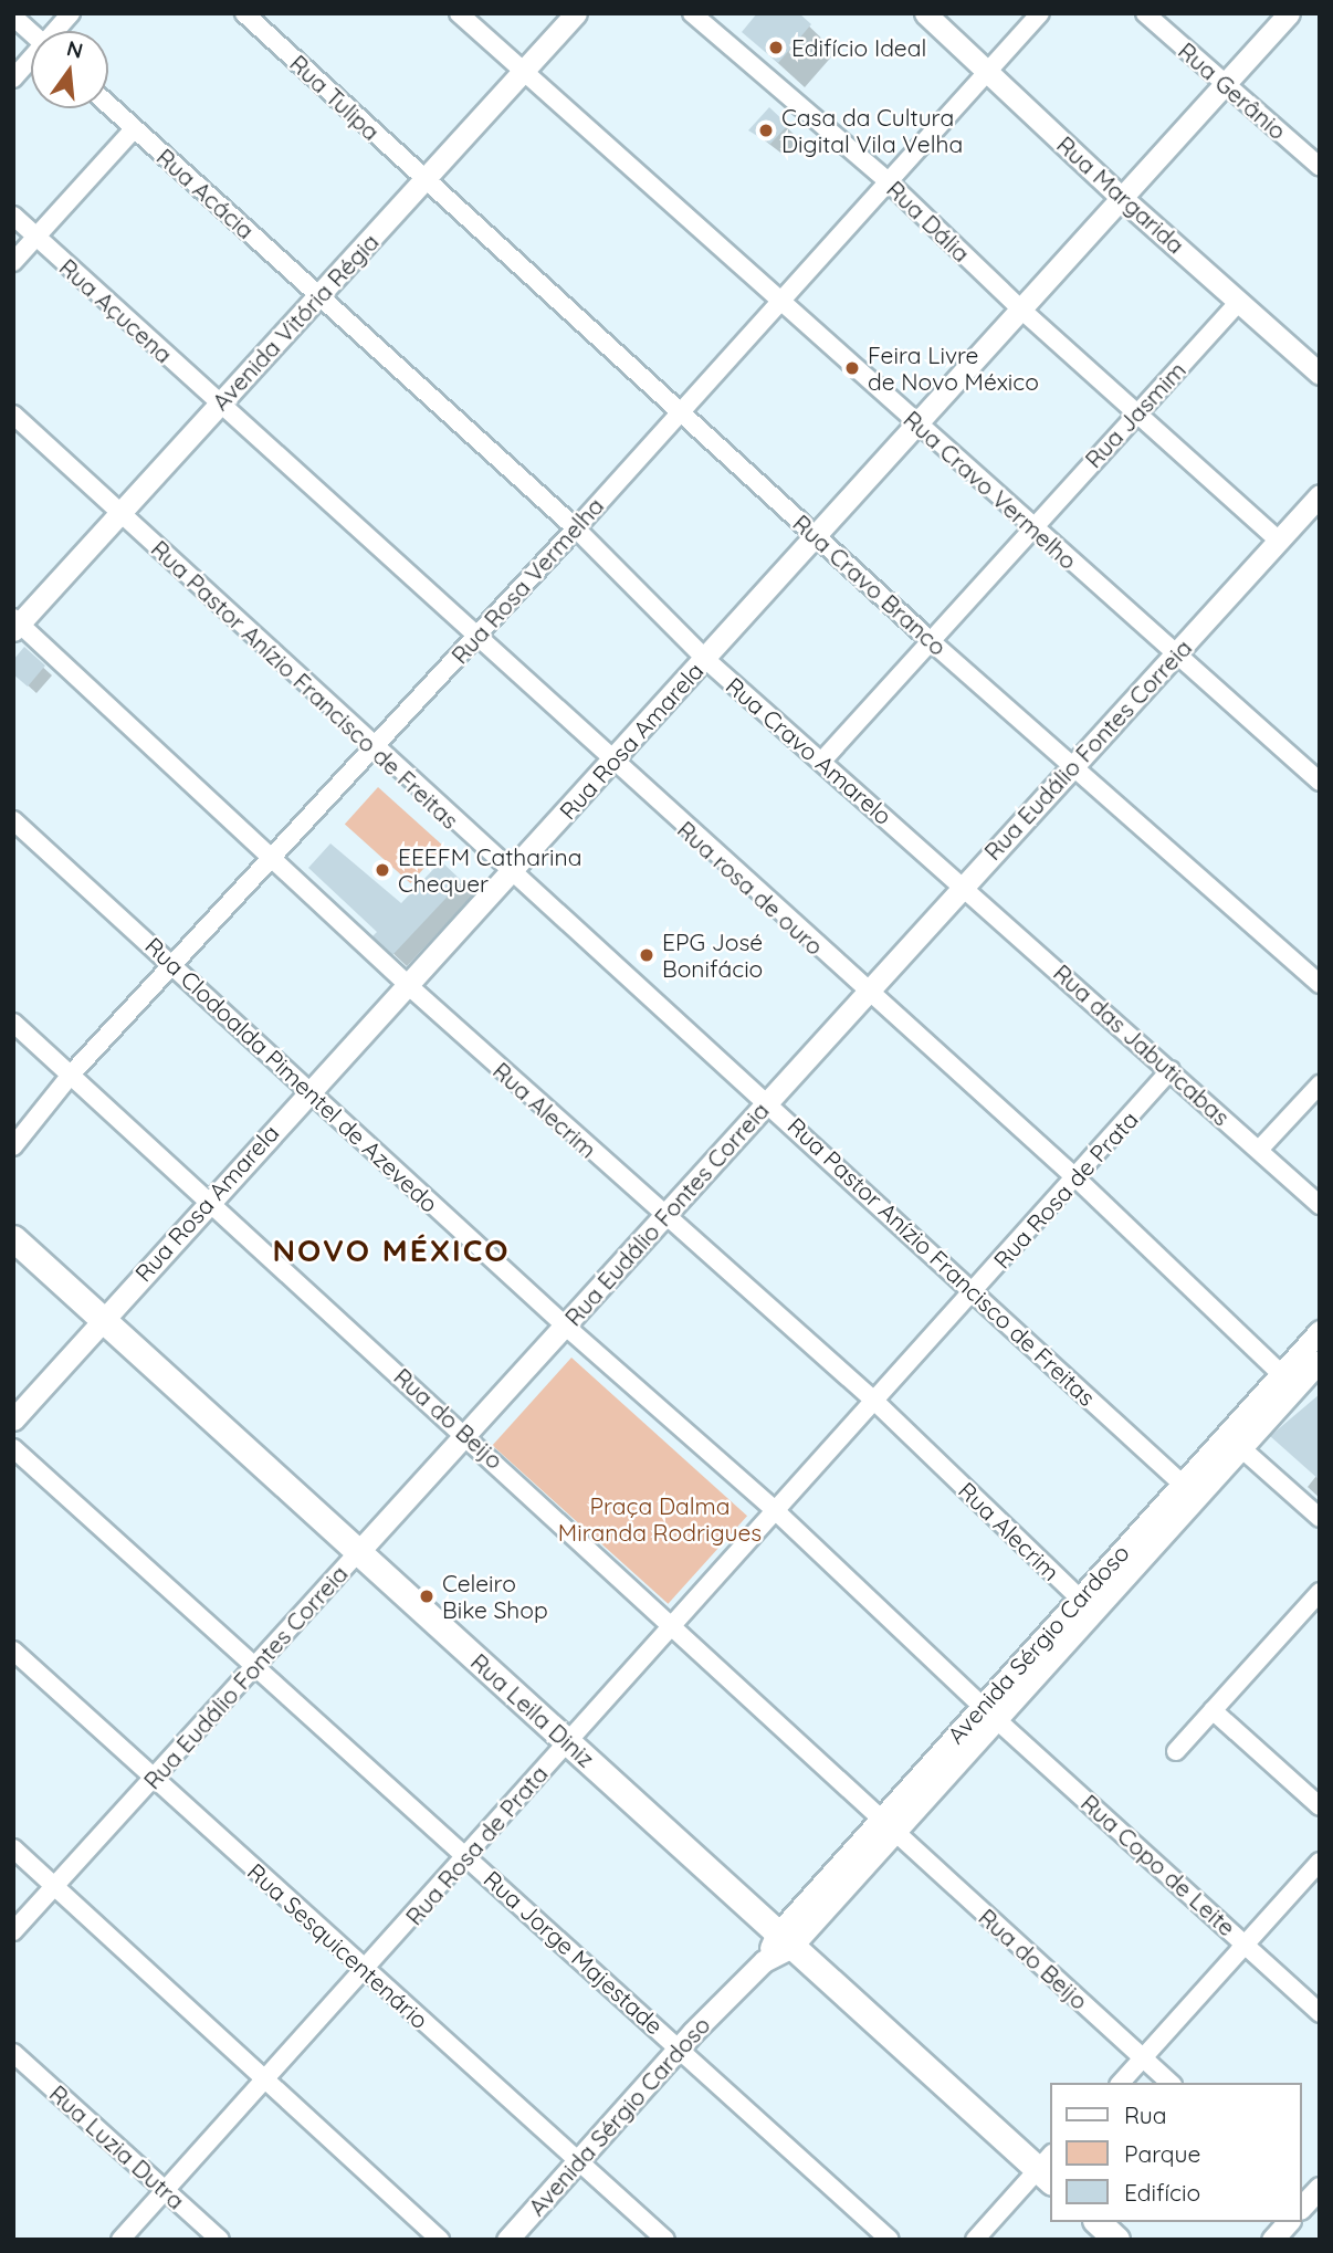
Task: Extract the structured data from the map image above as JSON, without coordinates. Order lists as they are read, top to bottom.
{
  "streets": {
    "main road": ["Rua Leila Diniz"],
    "street": [
      "Rua Gerânio",
      "Rua Tulipa",
      "Rua Acácia",
      "Rua Margarida",
      "Rua Dália",
      "Rua Açucena",
      "Avenida Vitória Régia",
      "Rua Jasmim",
      "Rua Cravo Vermelho",
      "Rua Rosa Vermelha",
      "Rua Cravo Branco",
      "Rua Pastor Anízio Francisco de Freitas",
      "Rua Rosa Amarela",
      "Rua Eudálio Fontes Correia",
      "Rua Cravo Amarelo",
      "Rua rosa de ouro",
      "Rua das Jabuticabas",
      "Rua Clodoalda Pimentel de Azevedo",
      "Rua Alecrim",
      "Rua Rosa de Prata",
      "Rua do Beijo",
      "Avenida Sérgio Cardoso",
      "Rua Copo de Leite",
      "Rua Sesquicentenário",
      "Rua Jorge Majestade",
      "Rua Luzia Dutra"
    ]
  },
  "crossings": [
    ["Rua Tulipa", "Avenida Vitória Régia"],
    ["Rua Tulipa", "Rua Cravo Branco"],
    ["Rua Acácia", "Avenida Vitória Régia"],
    ["Rua Acácia", "Rua Cravo Amarelo"],
    ["Rua Margarida", "Rua Jasmim"],
    ["Rua Margarida", "Rua Rosa Vermelha"],
    ["Rua Margarida", "Rua Rosa Amarela"],
    ["Rua Dália", "Rua Jasmim"],
    ["Rua Dália", "Rua Rosa Vermelha"],
    ["Rua Dália", "Rua Rosa Amarela"],
    ["Rua Dália", "Rua Eudálio Fontes Correia"],
    ["Rua Açucena", "Avenida Vitória Régia"],
    ["Rua Açucena", "Rua rosa de ouro"],
    ["Avenida Vitória Régia", "Rua Cravo Vermelho"],
    ["Avenida Vitória Régia", "Rua Cravo Branco"],
    ["Avenida Vitória Régia", "Rua Pastor Anízio Francisco de Freitas"],
    ["Avenida Vitória Régia", "Rua Cravo Amarelo"],
    ["Avenida Vitória Régia", "Rua rosa de ouro"],
    ["Avenida Vitória Régia", "Rua Alecrim"],
    ["Rua Jasmim", "Rua Cravo Vermelho"],
    ["Rua Jasmim", "Rua Cravo Branco"],
    ["Rua Jasmim", "Rua Cravo Amarelo"],
    ["Rua Cravo Vermelho", "Rua Rosa Vermelha"],
    ["Rua Cravo Vermelho", "Rua Rosa Amarela"],
    ["Rua Cravo Vermelho", "Rua Eudálio Fontes Correia"],
    ["Rua Rosa Vermelha", "Rua Cravo Branco"],
    ["Rua Rosa Vermelha", "Rua Pastor Anízio Francisco de Freitas"],
    ["Rua Rosa Vermelha", "Rua Cravo Amarelo"],
    ["Rua Rosa Vermelha", "Rua rosa de ouro"],
    ["Rua Rosa Vermelha", "Rua Clodoalda Pimentel de Azevedo"],
    ["Rua Rosa Vermelha", "Rua Alecrim"],
    ["Rua Rosa Vermelha", "Rua do Beijo"],
    ["Rua Cravo Branco", "Rua Rosa Amarela"],
    ["Rua Cravo Branco", "Rua Eudálio Fontes Correia"],
    ["Rua Pastor Anízio Francisco de Freitas", "Rua Rosa Amarela"],
    ["Rua Pastor Anízio Francisco de Freitas", "Rua Eudálio Fontes Correia"],
    ["Rua Pastor Anízio Francisco de Freitas", "Rua Rosa de Prata"],
    ["Rua Pastor Anízio Francisco de Freitas", "Avenida Sérgio Cardoso"],
    ["Rua Rosa Amarela", "Rua Cravo Amarelo"],
    ["Rua Rosa Amarela", "Rua rosa de ouro"],
    ["Rua Rosa Amarela", "Rua Clodoalda Pimentel de Azevedo"],
    ["Rua Rosa Amarela", "Rua Alecrim"],
    ["Rua Rosa Amarela", "Rua do Beijo"],
    ["Rua Rosa Amarela", "Rua Leila Diniz"],
    ["Rua Eudálio Fontes Correia", "Rua Cravo Amarelo"],
    ["Rua Eudálio Fontes Correia", "Rua rosa de ouro"],
    ["Rua Eudálio Fontes Correia", "Rua das Jabuticabas"],
    ["Rua Eudálio Fontes Correia", "Rua Clodoalda Pimentel de Azevedo"],
    ["Rua Eudálio Fontes Correia", "Rua Alecrim"],
    ["Rua Eudálio Fontes Correia", "Rua do Beijo"],
    ["Rua Eudálio Fontes Correia", "Rua Leila Diniz"],
    ["Rua Eudálio Fontes Correia", "Rua Sesquicentenário"],
    ["Rua Eudálio Fontes Correia", "Rua Jorge Majestade"],
    ["Rua Cravo Amarelo", "Rua das Jabuticabas"],
    ["Rua rosa de ouro", "Rua Rosa de Prata"],
    ["Rua rosa de ouro", "Avenida Sérgio Cardoso"],
    ["Rua das Jabuticabas", "Rua Rosa de Prata"],
    ["Rua Clodoalda Pimentel de Azevedo", "Rua Rosa de Prata"],
    ["Rua Clodoalda Pimentel de Azevedo", "Avenida Sérgio Cardoso"],
    ["Rua Clodoalda Pimentel de Azevedo", "Rua Copo de Leite"],
    ["Rua Alecrim", "Rua Rosa de Prata"],
    ["Rua Alecrim", "Avenida Sérgio Cardoso"],
    ["Rua Rosa de Prata", "Rua do Beijo"],
    ["Rua Rosa de Prata", "Rua Leila Diniz"],
    ["Rua Rosa de Prata", "Rua Sesquicentenário"],
    ["Rua Rosa de Prata", "Rua Jorge Majestade"],
    ["Rua Rosa de Prata", "Rua Luzia Dutra"],
    ["Rua do Beijo", "Avenida Sérgio Cardoso"],
    ["Avenida Sérgio Cardoso", "Rua Leila Diniz"],
    ["Avenida Sérgio Cardoso", "Rua Copo de Leite"],
    ["Avenida Sérgio Cardoso", "Rua Sesquicentenário"],
    ["Avenida Sérgio Cardoso", "Rua Jorge Majestade"]
  ],
  "districts": ["NOVO MÉXICO"],
  "parks": ["Praça Dalma Miranda Rodrigues"],
  "places": [
    "Edifício Ideal",
    "Casa da Cultura Digital Vila Velha",
    "Feira Livre de Novo México",
    "EEEFM Catharina Chequer",
    "EPG José Bonifácio",
    "Celeiro Bike Shop"
  ],
  "legend": ["Rua", "Parque", "Edifício"],
  "north": "top"
}
